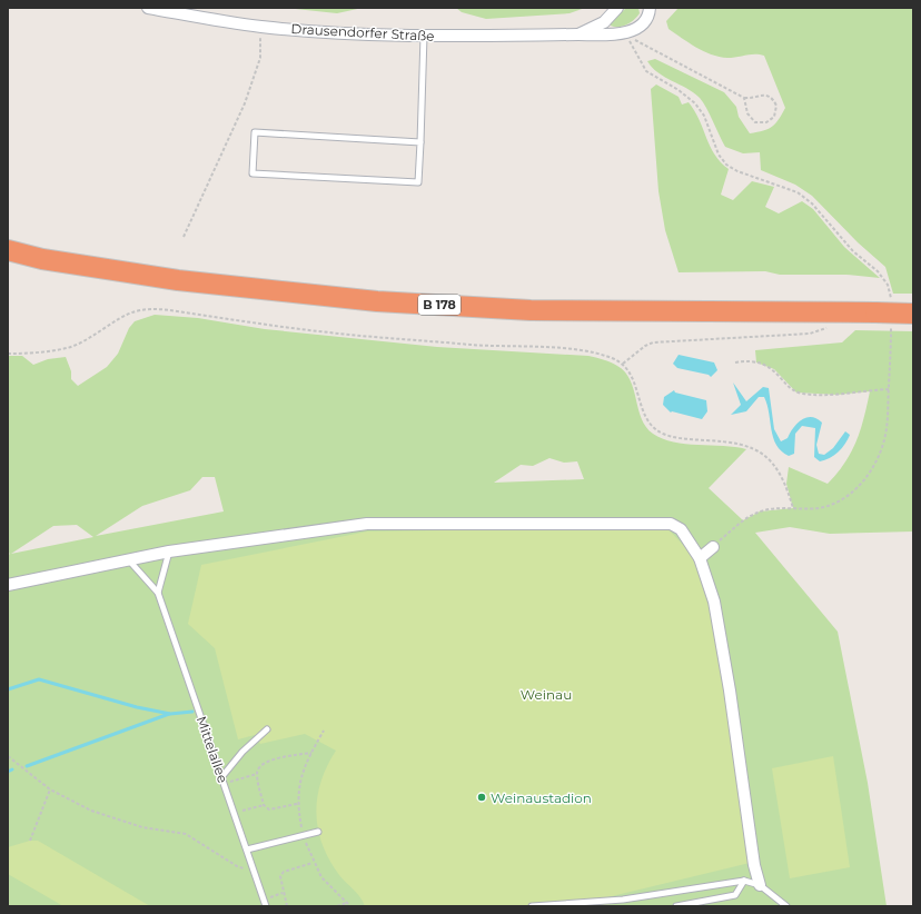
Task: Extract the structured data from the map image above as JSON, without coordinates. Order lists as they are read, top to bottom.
{
  "streets": {
    "highway": ["B 178"],
    "street": ["Drausendorfer Straße"],
    "lane": ["Mittelallee"]
  },
  "parks": ["Weinau"],
  "places": ["Weinaustadion"]
}
